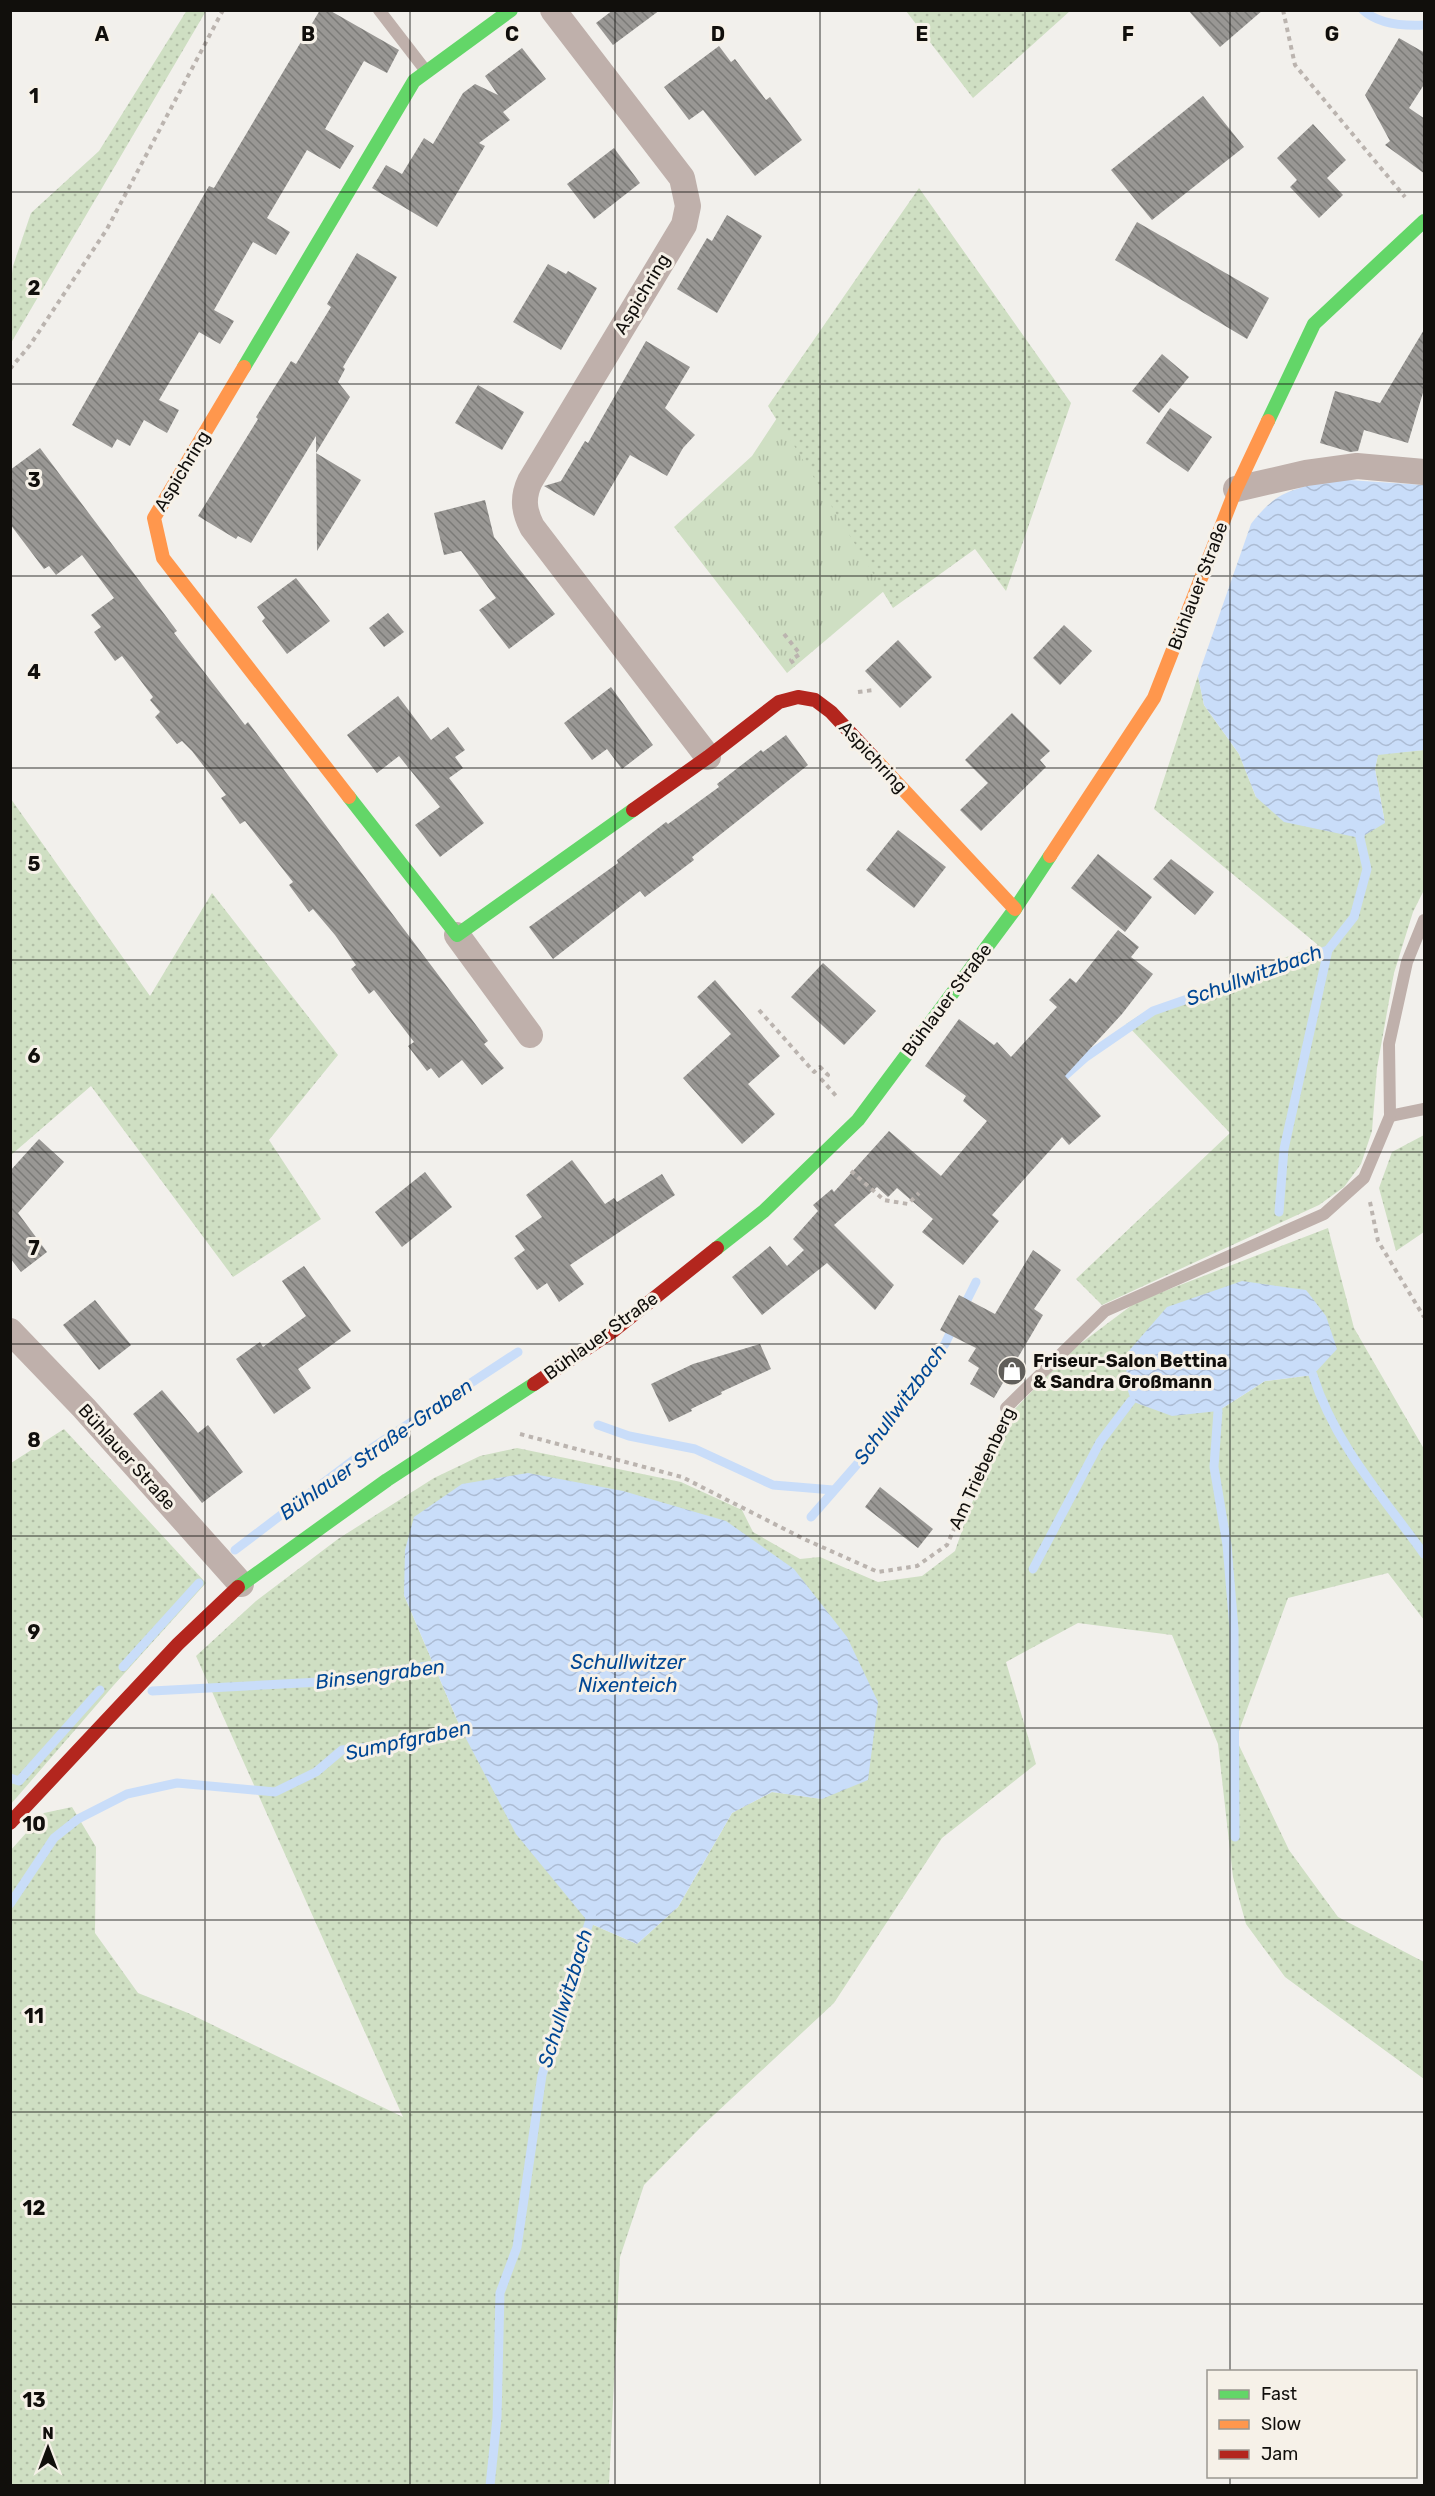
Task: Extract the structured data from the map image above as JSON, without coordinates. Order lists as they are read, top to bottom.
{
  "streets": {
    "street": ["Aspichring", "Bühlauer Straße"],
    "lane": ["Am Triebenberg"]
  },
  "crossings": [
    ["Aspichring", "Bühlauer Straße"],
    ["Bühlauer Straße", "Am Triebenberg"]
  ],
  "water": [
    "Schullwitzbach",
    "Bühlauer Straße-Graben",
    "Schullwitzer Nixenteich",
    "Binsengraben",
    "Sumpfgraben"
  ],
  "places": {
    "shop": ["Friseur-Salon Bettina & Sandra Großmann"]
  },
  "legend": ["Fast", "Slow", "Jam"],
  "north": "top",
  "grid": {
    "columns": [
      "A",
      "B",
      "C",
      "D",
      "E",
      "F",
      "G"
    ],
    "rows": [
      "1",
      "2",
      "3",
      "4",
      "5",
      "6",
      "7",
      "8",
      "9",
      "10",
      "11",
      "12",
      "13"
    ]
  }
}
